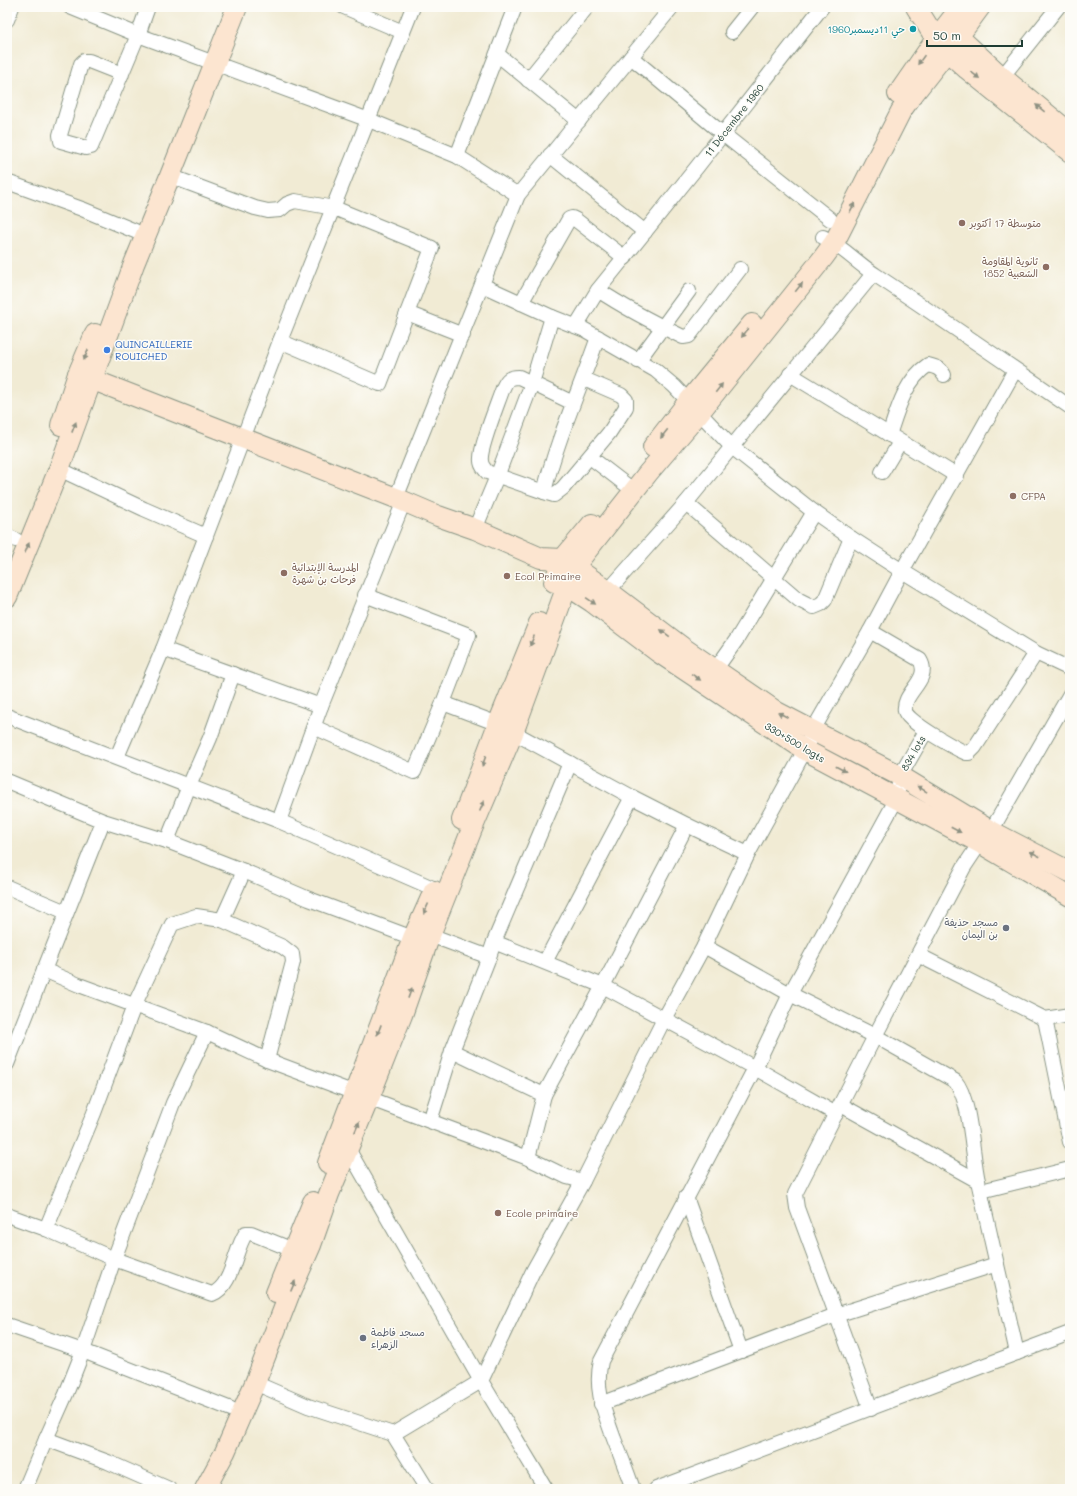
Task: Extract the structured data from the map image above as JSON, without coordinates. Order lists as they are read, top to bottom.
{
  "streets": {
    "street": ["11 Décembre 1960", "330+500 logts", "834 lots"]
  },
  "places": [
    "حي 11ديسمبر1960",
    "متوسطة 17 أكتوبر",
    "ثانوية المقاومة الشعبية 1852",
    "QUINCAILLERIE ROUICHED",
    "CFPA",
    "المدرسة الإبتدائية فرحات بن شهرة",
    "Ecol Primaire",
    "مسجد حذيفة بن اليمان",
    "Ecole primaire",
    "مسجد فاطمة الزهراء"
  ],
  "scale_bar": "50 m"
}
